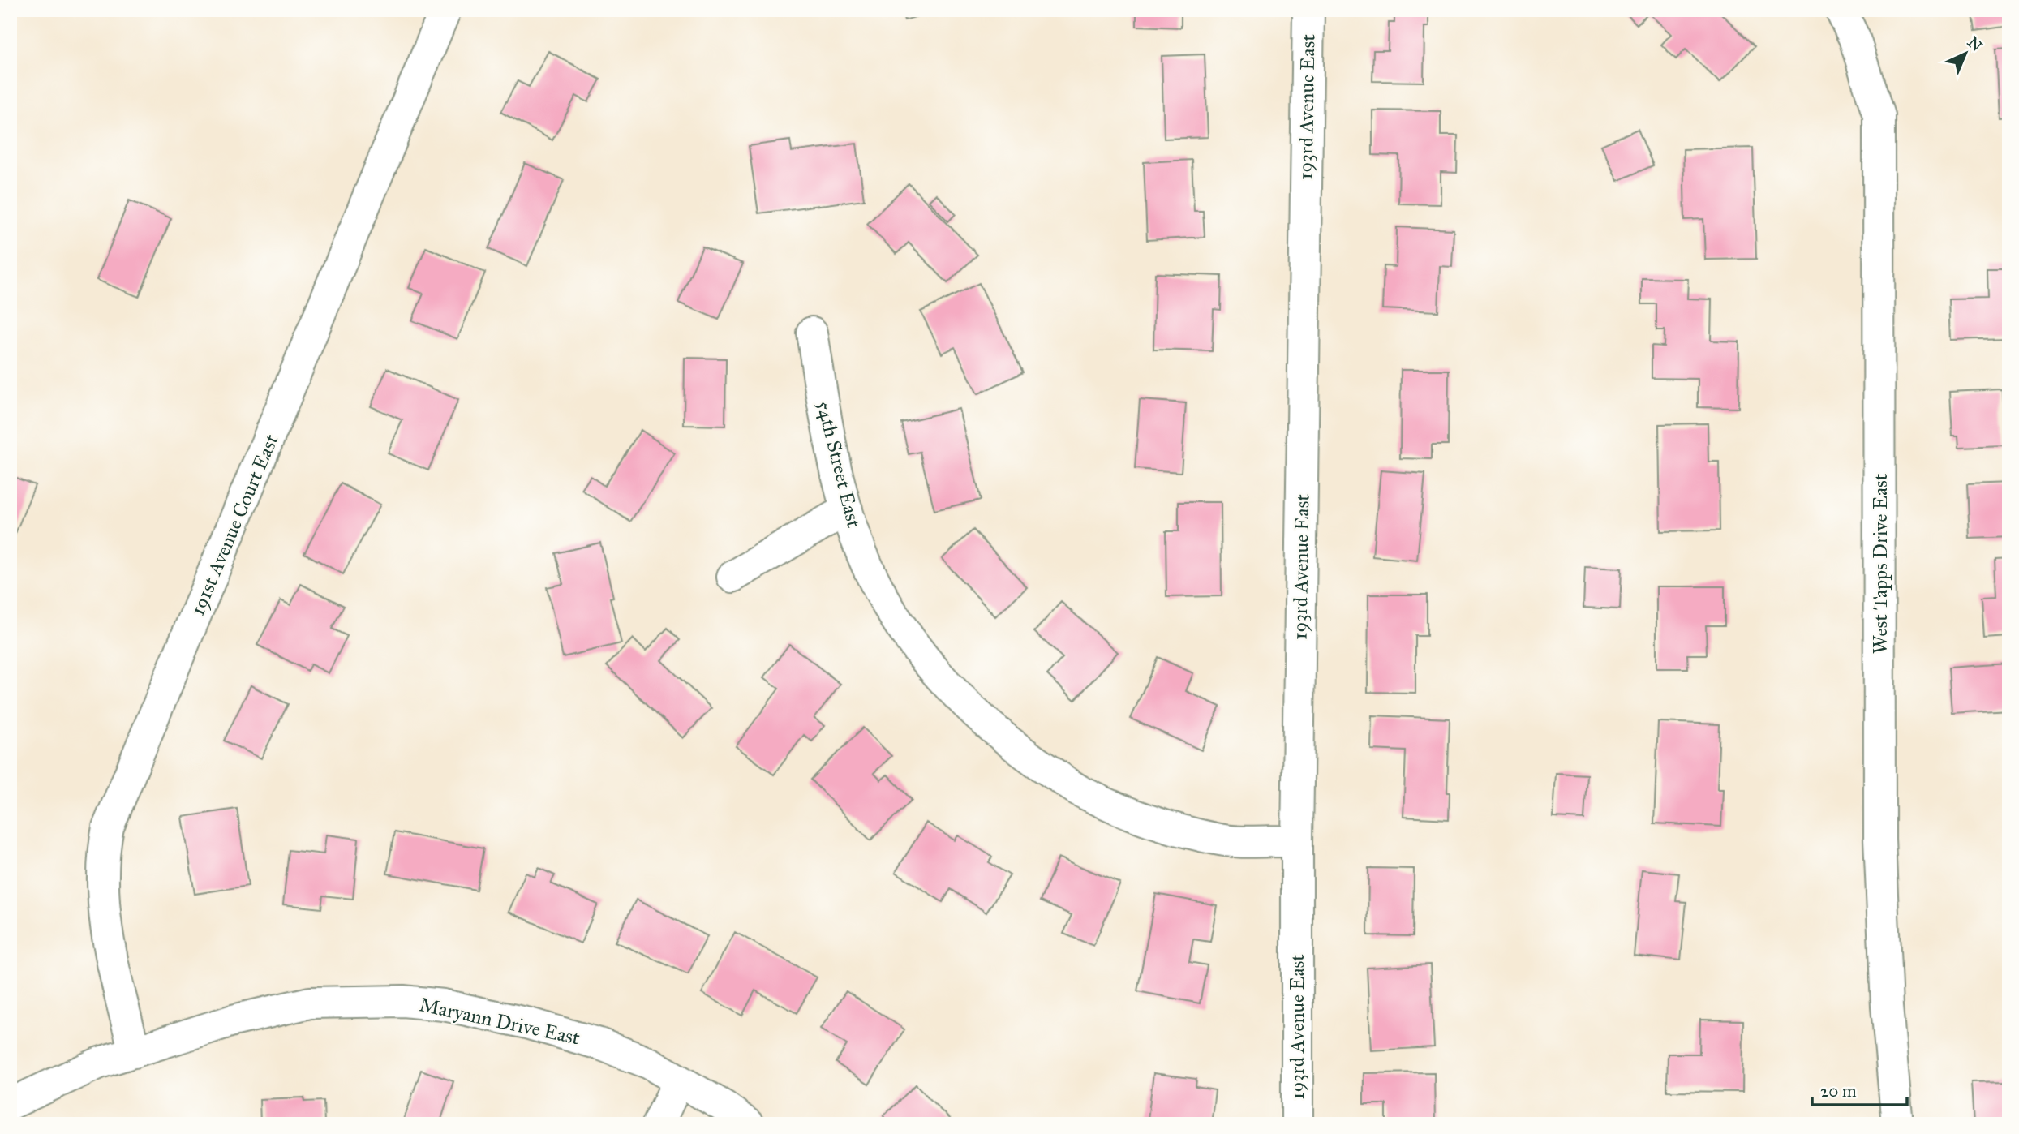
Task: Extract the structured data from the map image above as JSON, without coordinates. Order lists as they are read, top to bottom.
{
  "streets": {
    "street": [
      "193rd Avenue East",
      "54th Street East",
      "191st Avenue Court East",
      "West Tapps Drive East",
      "Maryann Drive East"
    ]
  },
  "crossings": [
    ["193rd Avenue East", "54th Street East"],
    ["191st Avenue Court East", "Maryann Drive East"]
  ],
  "scale_bar": "20 m",
  "north": "top right"
}
